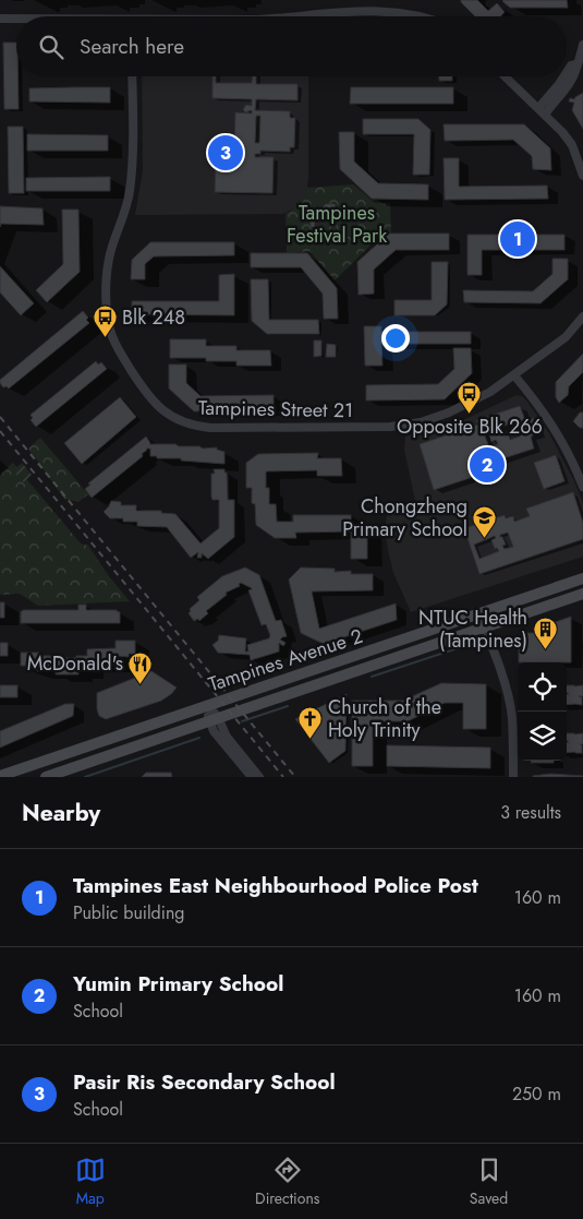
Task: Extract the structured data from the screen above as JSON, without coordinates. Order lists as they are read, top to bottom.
{
  "streets": {
    "main road": ["Tampines Avenue 2"],
    "street": ["Tampines Street 21"]
  },
  "parks": ["Tampines Festival Park"],
  "places": {
    "bus stop": ["Blk 248", "Opposite Blk 266"],
    "school or university": ["Chongzheng Primary School"],
    "building": ["NTUC Health (Tampines)"],
    "restaurant": ["McDonald's"],
    "church": ["Church of the Holy Trinity"]
  },
  "page": {
    "search": "Search here",
    "pins": ["3", "1", "2"],
    "heading": ["Nearby", "3 results"],
    "list": [
      {
        "mark": "1",
        "name": "Tampines East Neighbourhood Police Post",
        "note": "Public building",
        "value": "160 m"
      },
      {
        "mark": "2",
        "name": "Yumin Primary School",
        "note": "School",
        "value": "160 m"
      },
      {
        "mark": "3",
        "name": "Pasir Ris Secondary School",
        "note": "School",
        "value": "250 m"
      }
    ],
    "nav": ["Map", "Directions", "Saved"]
  }
}
